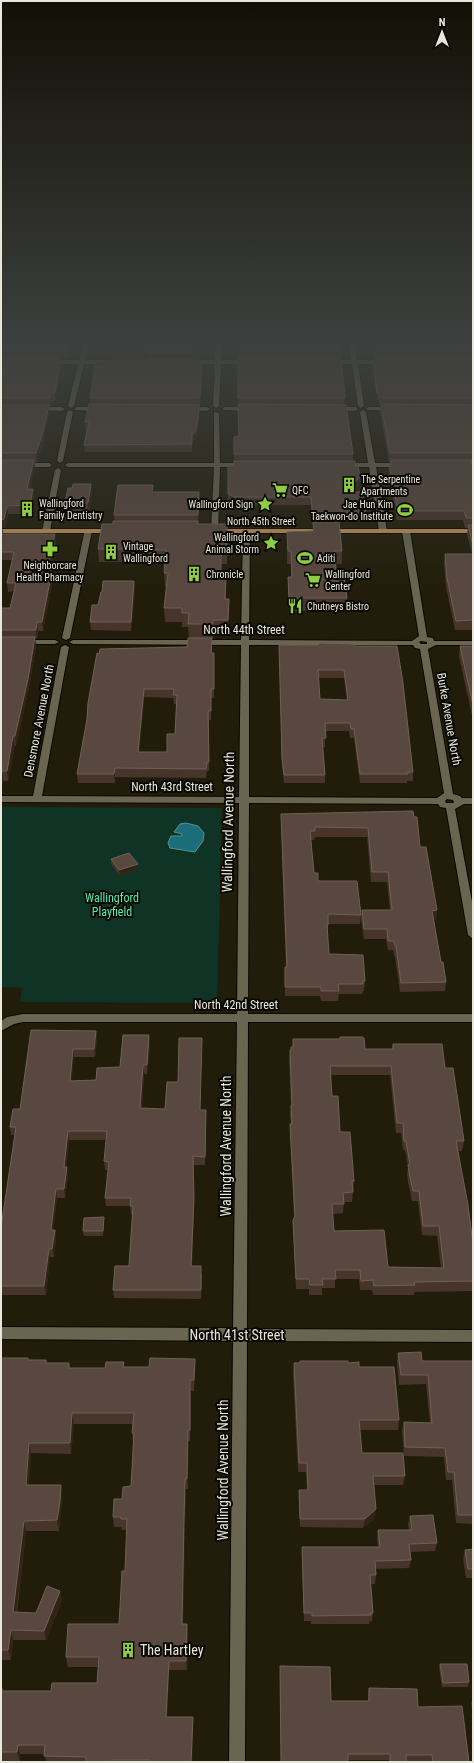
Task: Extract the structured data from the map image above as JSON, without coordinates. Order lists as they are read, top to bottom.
{
  "streets": {
    "main road": ["North 45th Street"],
    "street": [
      "North 44th Street",
      "Burke Avenue North",
      "Densmore Avenue North",
      "North 43rd Street",
      "Wallingford Avenue North",
      "North 42nd Street",
      "North 41st Street"
    ]
  },
  "crossings": [
    ["North 45th Street", "Burke Avenue North"],
    ["North 45th Street", "Wallingford Avenue North"],
    ["North 44th Street", "Burke Avenue North"],
    ["North 44th Street", "Wallingford Avenue North"],
    ["Densmore Avenue North", "North 43rd Street"],
    ["North 43rd Street", "Wallingford Avenue North"],
    ["Wallingford Avenue North", "North 42nd Street"],
    ["Wallingford Avenue North", "North 41st Street"]
  ],
  "parks": ["Wallingford Playfield"],
  "places": {
    "building": [
      "The Serpentine Apartments",
      "Wallingford Family Dentistry",
      "Vintage Wallingford",
      "Chronicle",
      "The Hartley"
    ],
    "supermarket": ["QFC", "Wallingford Center"],
    "place": ["Wallingford Sign", "Wallingford Animal Storm"],
    "sports": ["Jae Hun Kim Taekwon-do Institute", "Aditi"],
    "pharmacy": ["Neighborcare Health Pharmacy"],
    "restaurant": ["Chutneys Bistro"]
  },
  "north": "top"
}
